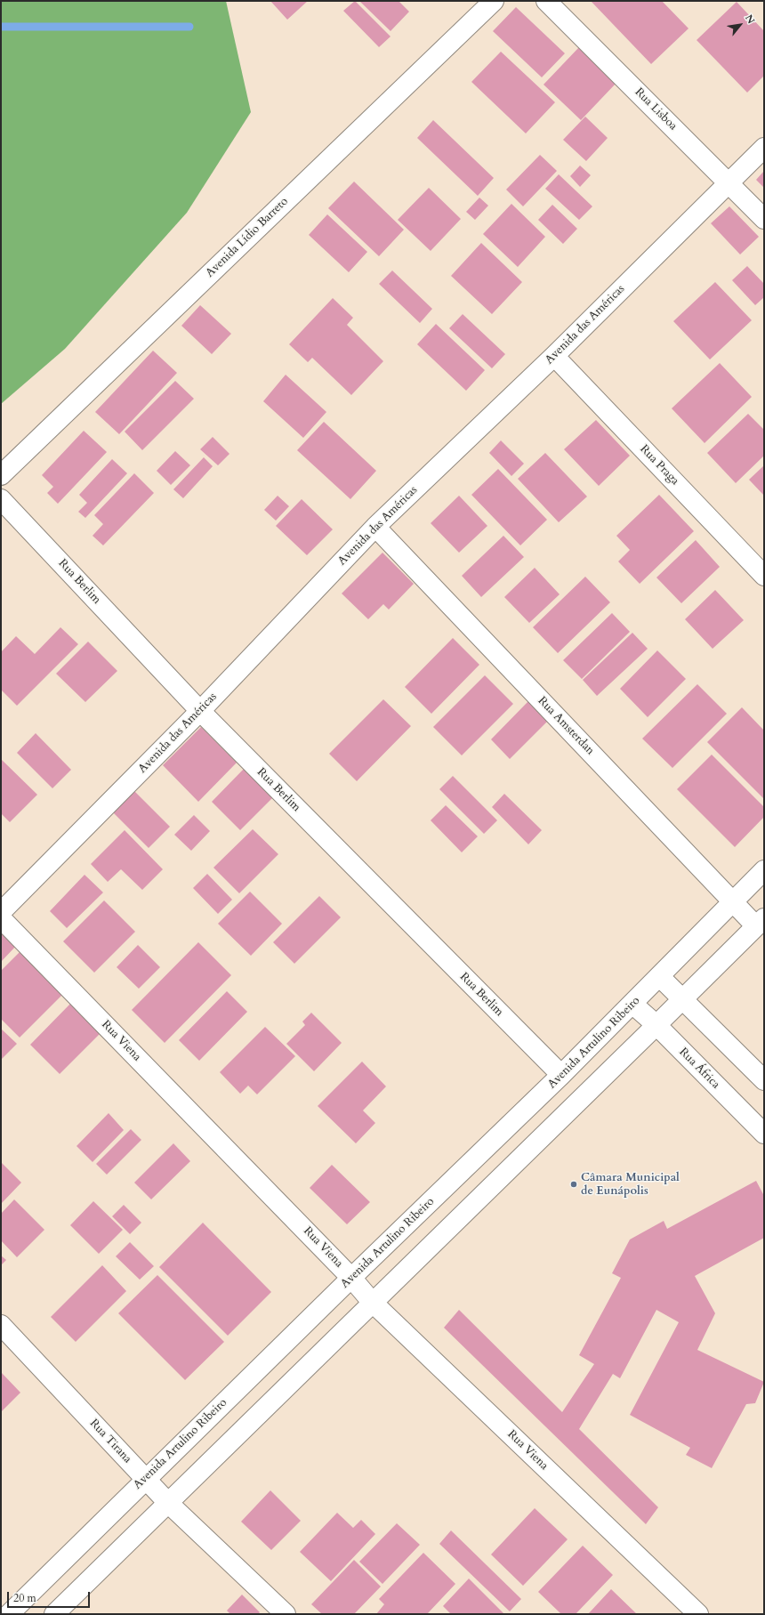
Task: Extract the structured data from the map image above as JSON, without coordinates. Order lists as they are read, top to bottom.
{
  "streets": {
    "street": [
      "Rua Lisboa",
      "Avenida Lídio Barreto",
      "Avenida das Américas",
      "Rua Praga",
      "Rua Berlim",
      "Rua Amsterdan",
      "Rua Viena",
      "Avenida Artulino Ribeiro",
      "Rua África",
      "Rua Tirana"
    ]
  },
  "crossings": [
    ["Rua Lisboa", "Avenida das Américas"],
    ["Avenida das Américas", "Rua Praga"],
    ["Avenida das Américas", "Rua Berlim"],
    ["Avenida das Américas", "Rua Amsterdan"],
    ["Rua Berlim", "Avenida Artulino Ribeiro"],
    ["Rua Amsterdan", "Avenida Artulino Ribeiro"],
    ["Rua Viena", "Avenida Artulino Ribeiro"],
    ["Avenida Artulino Ribeiro", "Rua África"],
    ["Avenida Artulino Ribeiro", "Rua Tirana"]
  ],
  "places": ["Câmara Municipal de Eunápolis"],
  "scale_bar": "20 m",
  "north": "top right"
}
